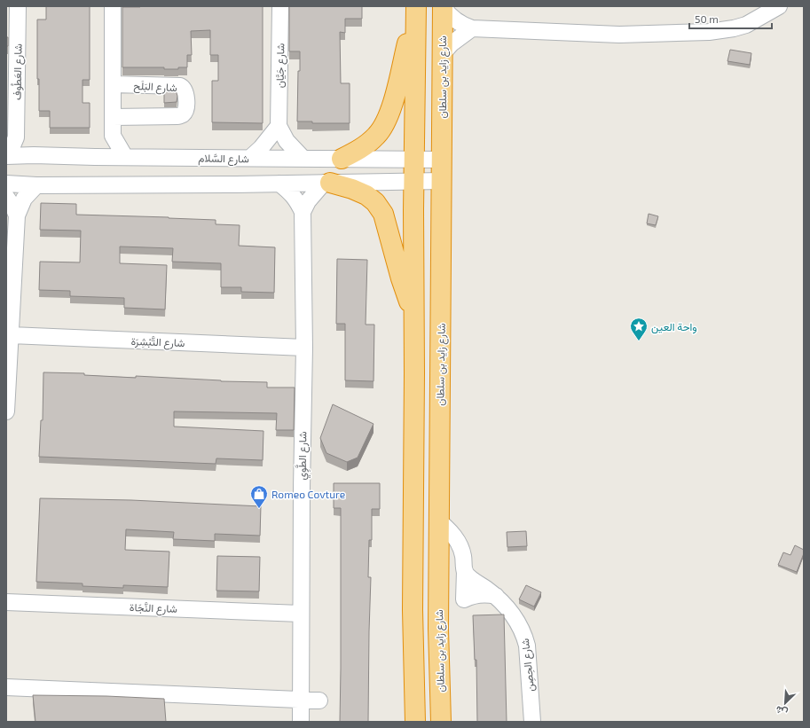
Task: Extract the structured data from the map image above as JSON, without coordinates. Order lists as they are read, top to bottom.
{
  "streets": {
    "highway": ["شارع زايد بن سلطان"],
    "street": [
      "شارع جَيَّان",
      "شارع العَطُوف",
      "شارع البَلَح",
      "شارع السَّلام",
      "شارع التَّبْشِرَة",
      "شارع الطَّوِي",
      "شارع النَّجَاة",
      "شارع الحِصِن"
    ]
  },
  "crossings": [
    ["شارع جَيَّان", "شارع السَّلام"],
    ["شارع العَطُوف", "شارع السَّلام"],
    ["شارع زايد بن سلطان", "شارع السَّلام"],
    ["شارع التَّبْشِرَة", "شارع الطَّوِي"],
    ["شارع الطَّوِي", "شارع النَّجَاة"]
  ],
  "places": {
    "place": ["واحة العين"],
    "shop": ["Romeo Covture"]
  },
  "scale_bar": "50 m",
  "north": "bottom left"
}
